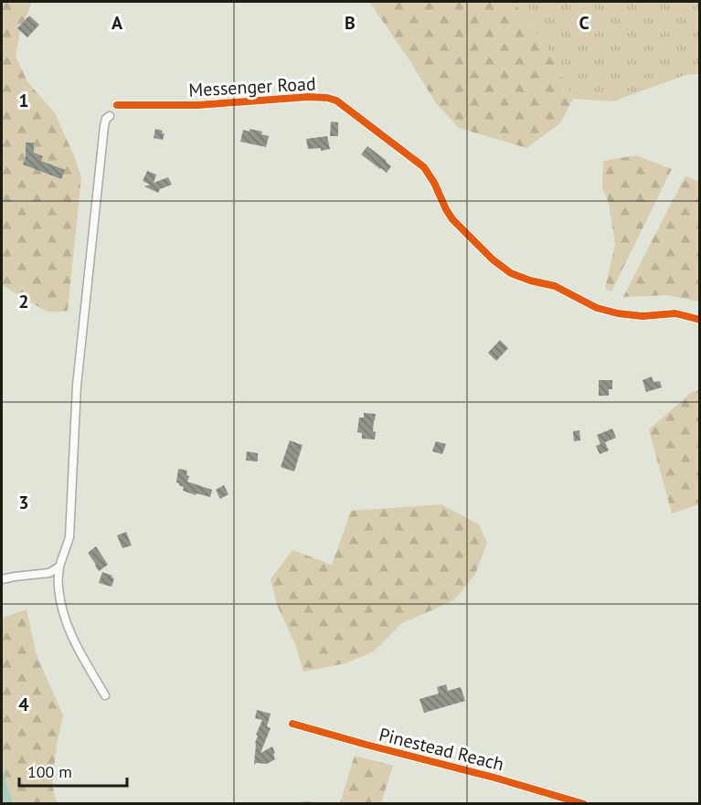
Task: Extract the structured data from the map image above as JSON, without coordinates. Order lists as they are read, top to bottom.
{
  "streets": {
    "street": ["Messenger Road", "Pinestead Reach"]
  },
  "scale_bar": "100 m",
  "grid": {
    "columns": ["A", "B", "C"],
    "rows": [
      "1",
      "2",
      "3",
      "4"
    ]
  }
}
